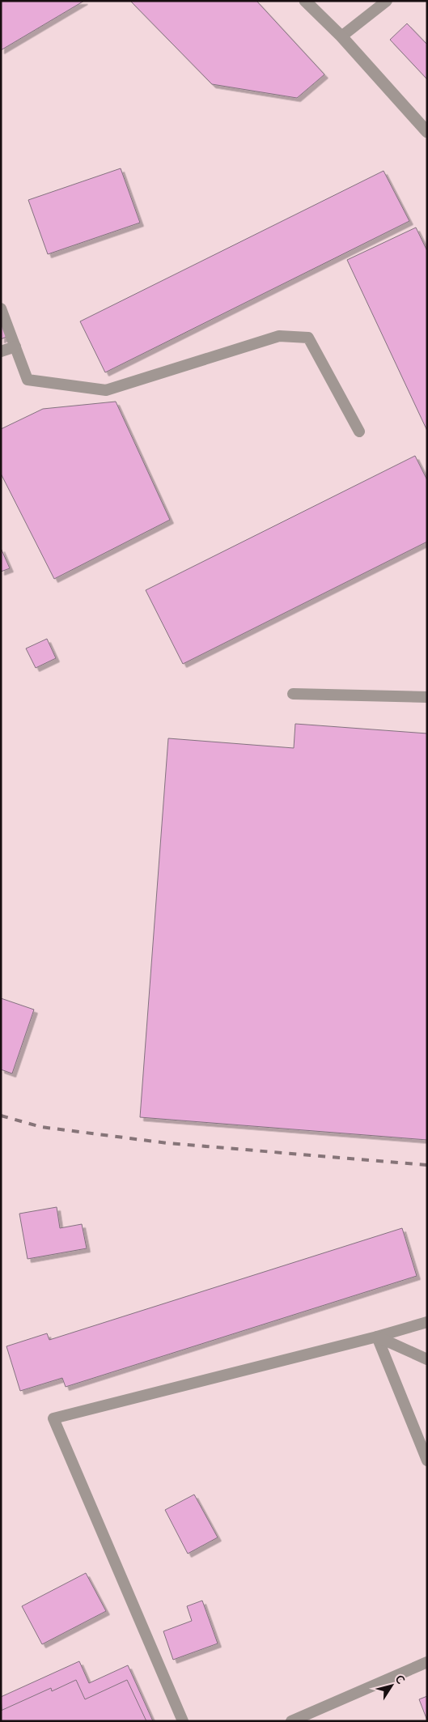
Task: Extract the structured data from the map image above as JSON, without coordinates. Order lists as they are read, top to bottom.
{
  "north": "top right"
}
